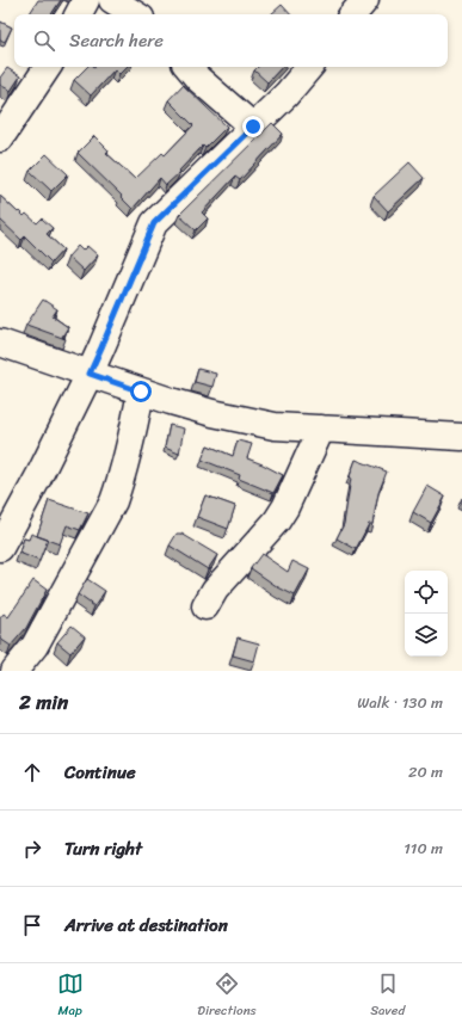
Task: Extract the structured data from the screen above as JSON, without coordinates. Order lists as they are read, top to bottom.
{
  "page": {
    "search": "Search here",
    "heading": ["2 min", "Walk · 130 m"],
    "list": [
      ["Continue", "20 m"],
      ["Turn right", "110 m"],
      "Arrive at destination"
    ],
    "nav": ["Map", "Directions", "Saved"]
  }
}
